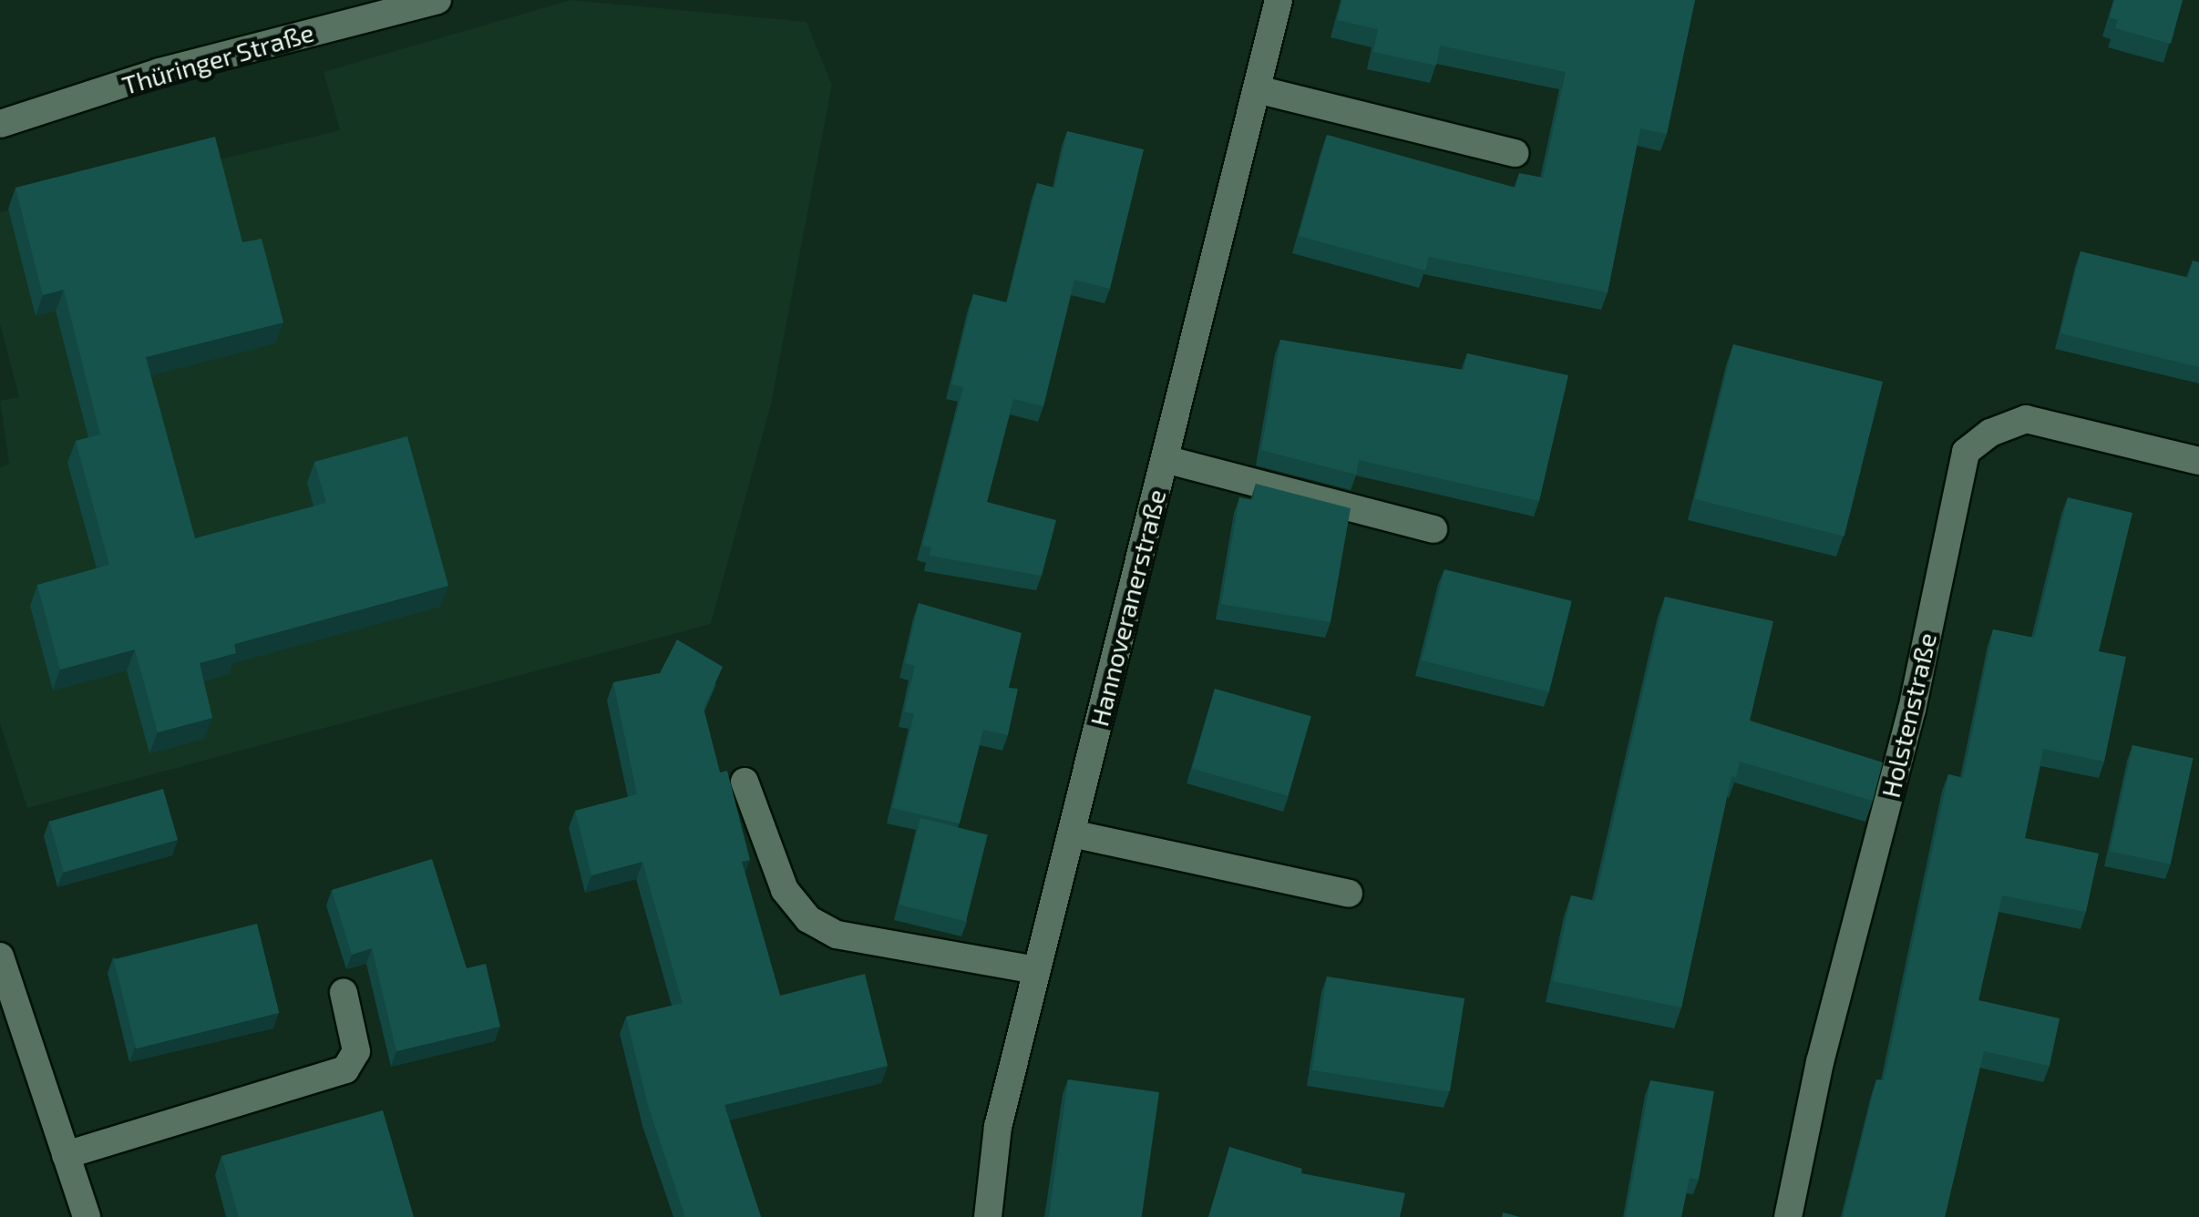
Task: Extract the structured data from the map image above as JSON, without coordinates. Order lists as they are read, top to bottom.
{
  "streets": {
    "street": ["Thüringer Straße", "Hannoveranerstraße", "Holstenstraße"]
  }
}
